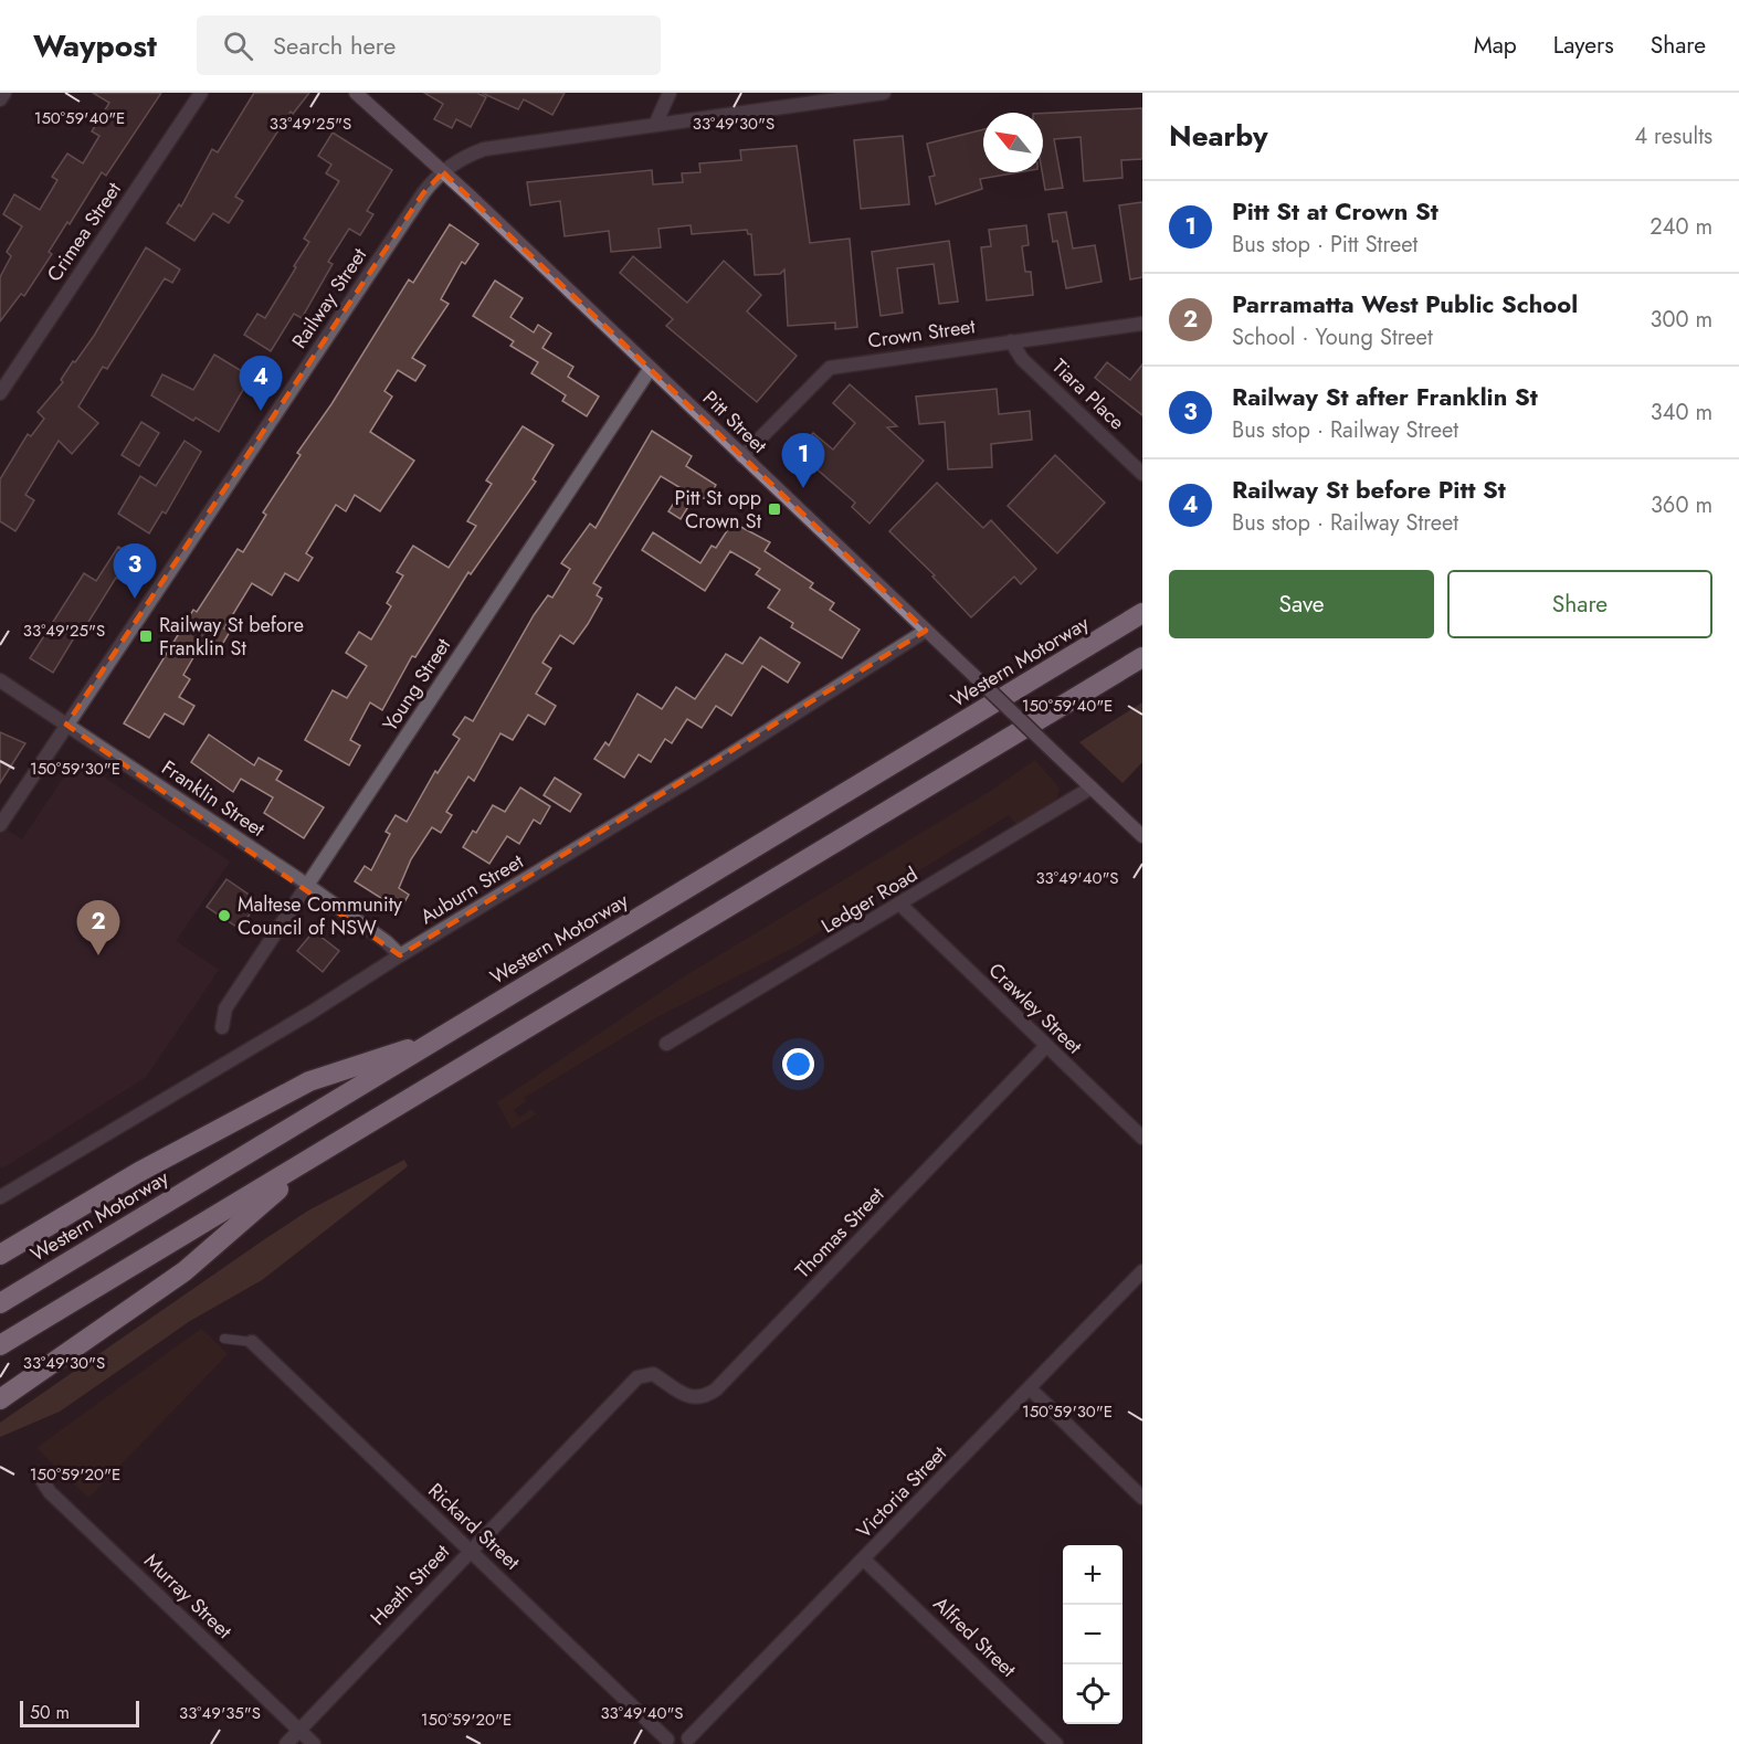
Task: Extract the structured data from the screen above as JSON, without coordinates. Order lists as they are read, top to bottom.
{
  "streets": {
    "highway": ["Western Motorway"],
    "main road": ["Pitt Street"],
    "street": [
      "Crimea Street",
      "Railway Street",
      "Crown Street",
      "Tiara Place",
      "Young Street",
      "Franklin Street",
      "Auburn Street",
      "Ledger Road",
      "Crawley Street",
      "Thomas Street",
      "Victoria Street",
      "Rickard Street",
      "Heath Street",
      "Murray Street",
      "Alfred Street"
    ]
  },
  "crossings": [
    ["Railway Street", "Pitt Street"],
    ["Railway Street", "Franklin Street"],
    ["Crown Street", "Tiara Place"],
    ["Crown Street", "Pitt Street"],
    ["Pitt Street", "Young Street"],
    ["Pitt Street", "Auburn Street"],
    ["Pitt Street", "Ledger Road"],
    ["Young Street", "Franklin Street"],
    ["Franklin Street", "Auburn Street"],
    ["Ledger Road", "Crawley Street"],
    ["Crawley Street", "Thomas Street"],
    ["Thomas Street", "Heath Street"],
    ["Victoria Street", "Alfred Street"],
    ["Rickard Street", "Heath Street"],
    ["Heath Street", "Murray Street"]
  ],
  "places": {
    "transit": ["Pitt St opp Crown St", "Railway St before Franklin St"],
    "other": ["Maltese Community Council of NSW"]
  },
  "scale_bar": "50 m",
  "north": "top left",
  "page": {
    "header": "Waypost",
    "search": "Search here",
    "nav": ["Map", "Layers", "Share"],
    "heading": ["Nearby", "4 results"],
    "list": [
      {
        "mark": "1",
        "name": "Pitt St at Crown St",
        "note": "Bus stop · Pitt Street",
        "value": "240 m"
      },
      {
        "mark": "2",
        "name": "Parramatta West Public School",
        "note": "School · Young Street",
        "value": "300 m"
      },
      {
        "mark": "3",
        "name": "Railway St after Franklin St",
        "note": "Bus stop · Railway Street",
        "value": "340 m"
      },
      {
        "mark": "4",
        "name": "Railway St before Pitt St",
        "note": "Bus stop · Railway Street",
        "value": "360 m"
      }
    ],
    "pins": [
      "4",
      "1",
      "3",
      "2"
    ],
    "buttons": ["Save", "Share"],
    "map_buttons": ["+", "−"],
    "scale": "50 m"
  },
  "coordinates": [
    "150°59'40\"E",
    "33°49'25\"S",
    "33°49'30\"S",
    "150°59'30\"E",
    "33°49'40\"S",
    "150°59'20\"E",
    "33°49'35\"S"
  ]
}
